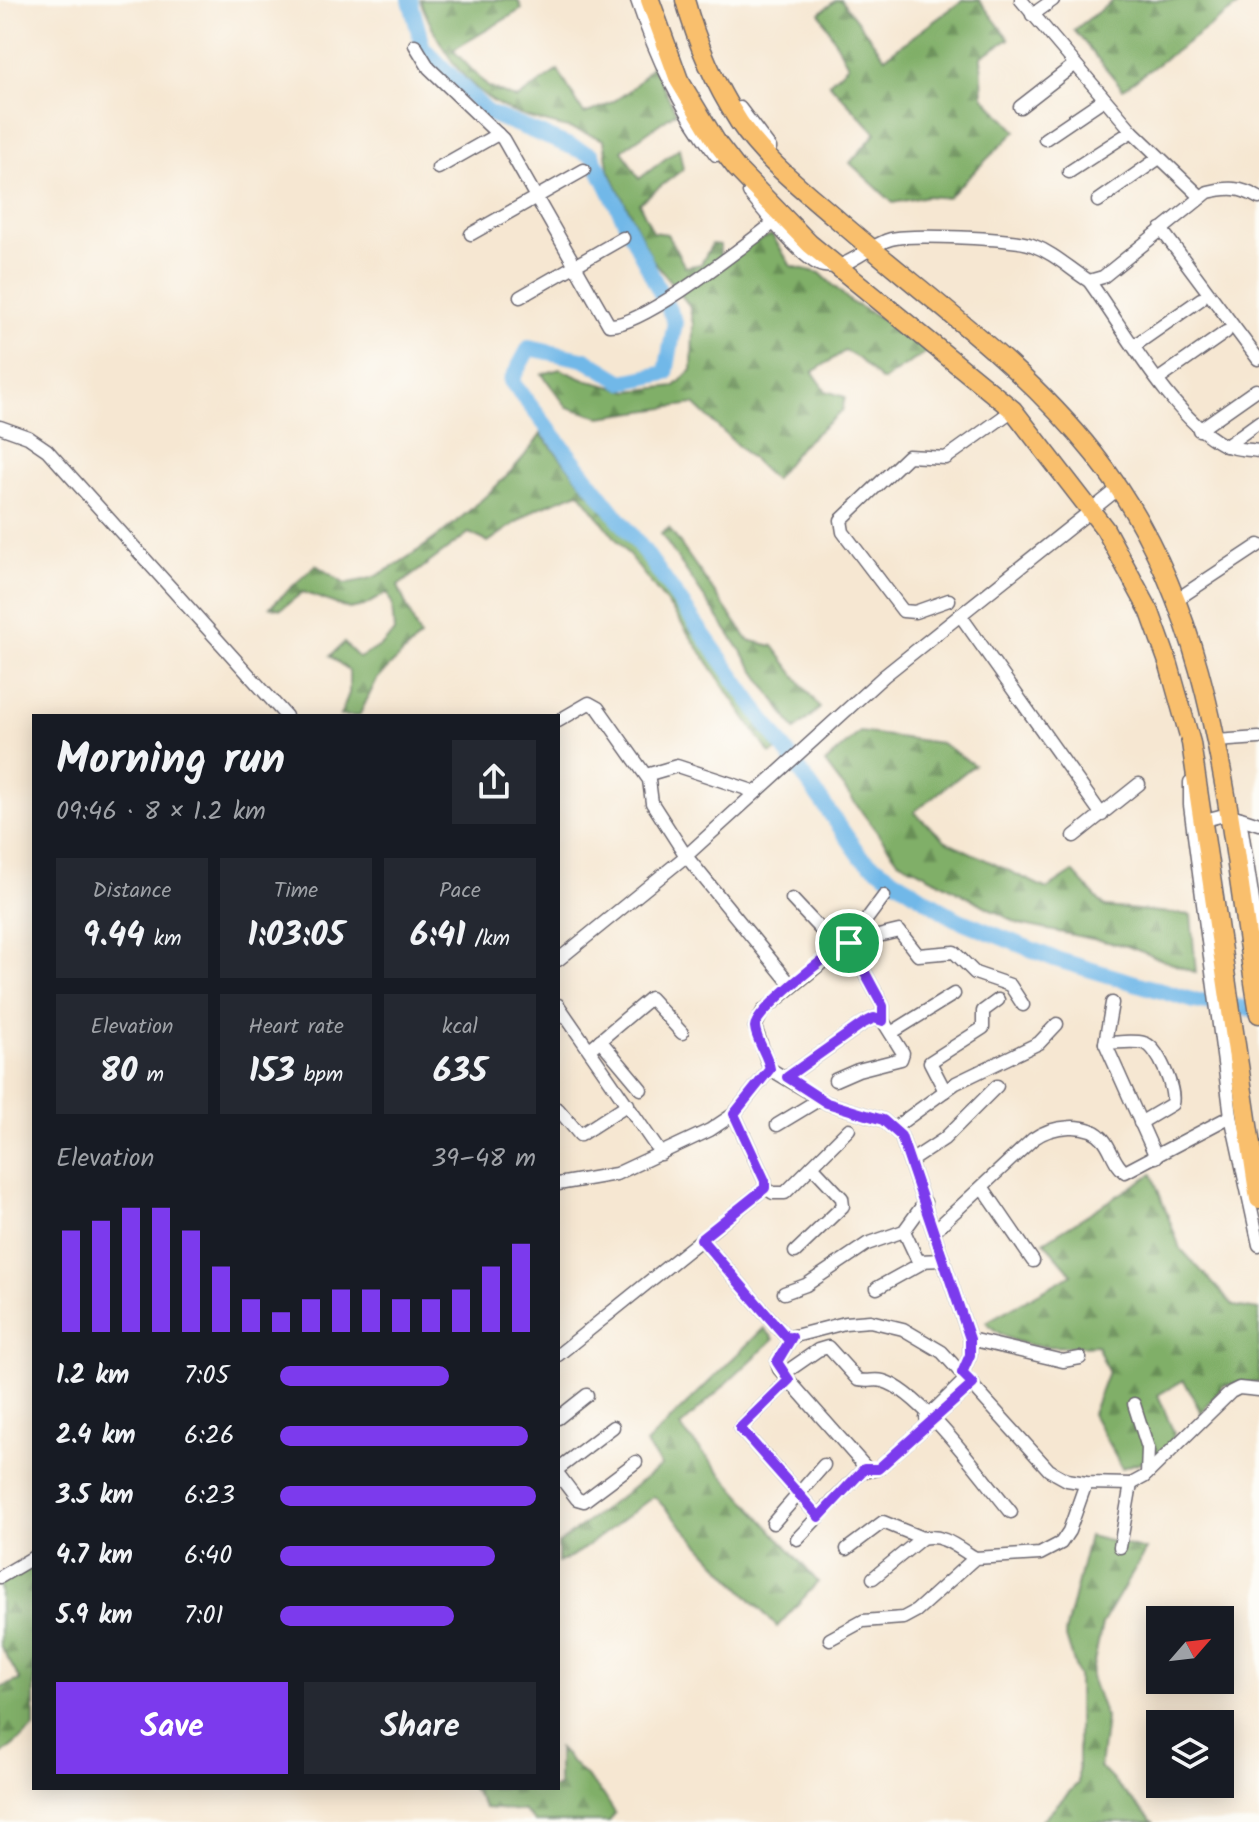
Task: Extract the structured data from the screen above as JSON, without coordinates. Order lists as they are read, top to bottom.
{
  "north": "top right",
  "page": {
    "heading": ["Morning run", "09:46 · 8 × 1.2 km"],
    "stats": [
      ["Distance", "9.44 km"],
      ["Time", "1:03:05"],
      ["Pace", "6:41 /km"],
      ["Elevation", "80 m"],
      ["Heart rate", "153 bpm"],
      ["kcal", "635"]
    ],
    "chart": ["Elevation", "39–48 m"],
    "list": [
      {
        "name": "1.2 km",
        "note": "7:05"
      },
      {
        "name": "2.4 km",
        "note": "6:26"
      },
      {
        "name": "3.5 km",
        "note": "6:23"
      },
      {
        "name": "4.7 km",
        "note": "6:40"
      },
      {
        "name": "5.9 km",
        "note": "7:01"
      }
    ],
    "buttons": ["Save", "Share"]
  }
}
